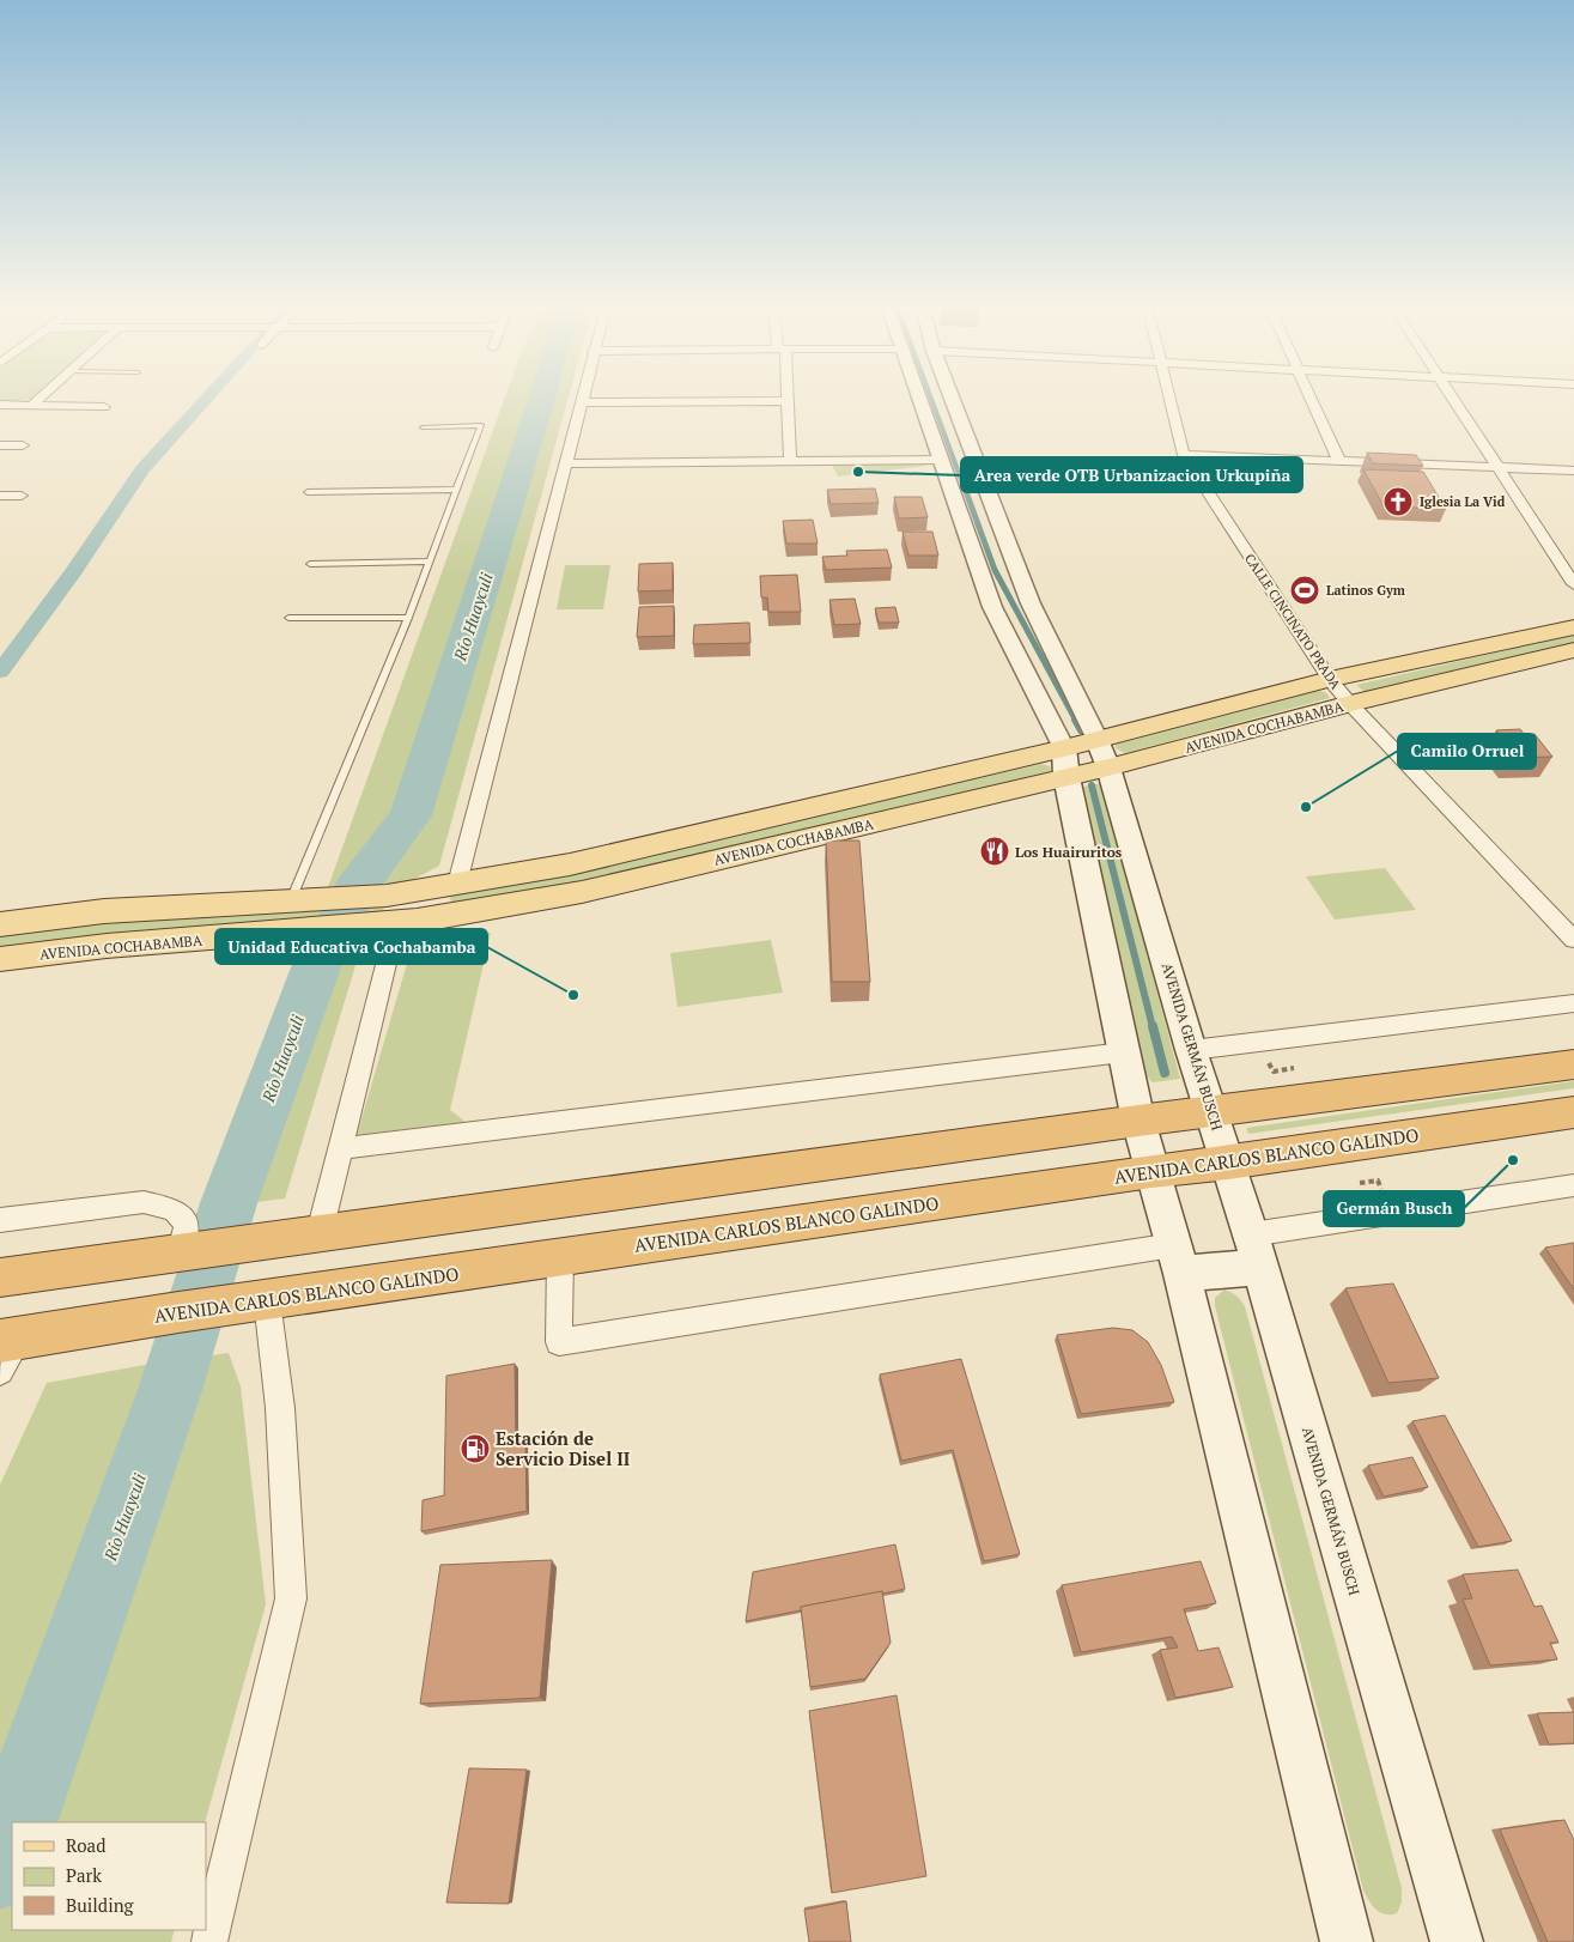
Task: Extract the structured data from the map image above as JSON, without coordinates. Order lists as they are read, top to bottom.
{
  "streets": {
    "highway": ["AVENIDA CARLOS BLANCO GALINDO"],
    "main road": ["AVENIDA COCHABAMBA", "AVENIDA GERMÁN BUSCH"],
    "street": ["CALLE CINCINATO PRADA"]
  },
  "crossings": [
    ["CALLE CINCINATO PRADA", "AVENIDA COCHABAMBA"],
    ["AVENIDA COCHABAMBA", "AVENIDA GERMÁN BUSCH"],
    ["AVENIDA GERMÁN BUSCH", "AVENIDA CARLOS BLANCO GALINDO"]
  ],
  "water": ["Río Huayculi"],
  "places": {
    "other": [
      "Area verde OTB Urbanizacion Urkupiña",
      "Camilo Orruel",
      "Unidad Educativa Cochabamba",
      "Germán Busch"
    ],
    "church": ["Iglesia La Vid"],
    "sports": ["Latinos Gym"],
    "restaurant": ["Los Huairuritos"],
    "fuel station": ["Estación de Servicio Disel II"]
  },
  "legend": ["Road", "Park", "Building"]
}
